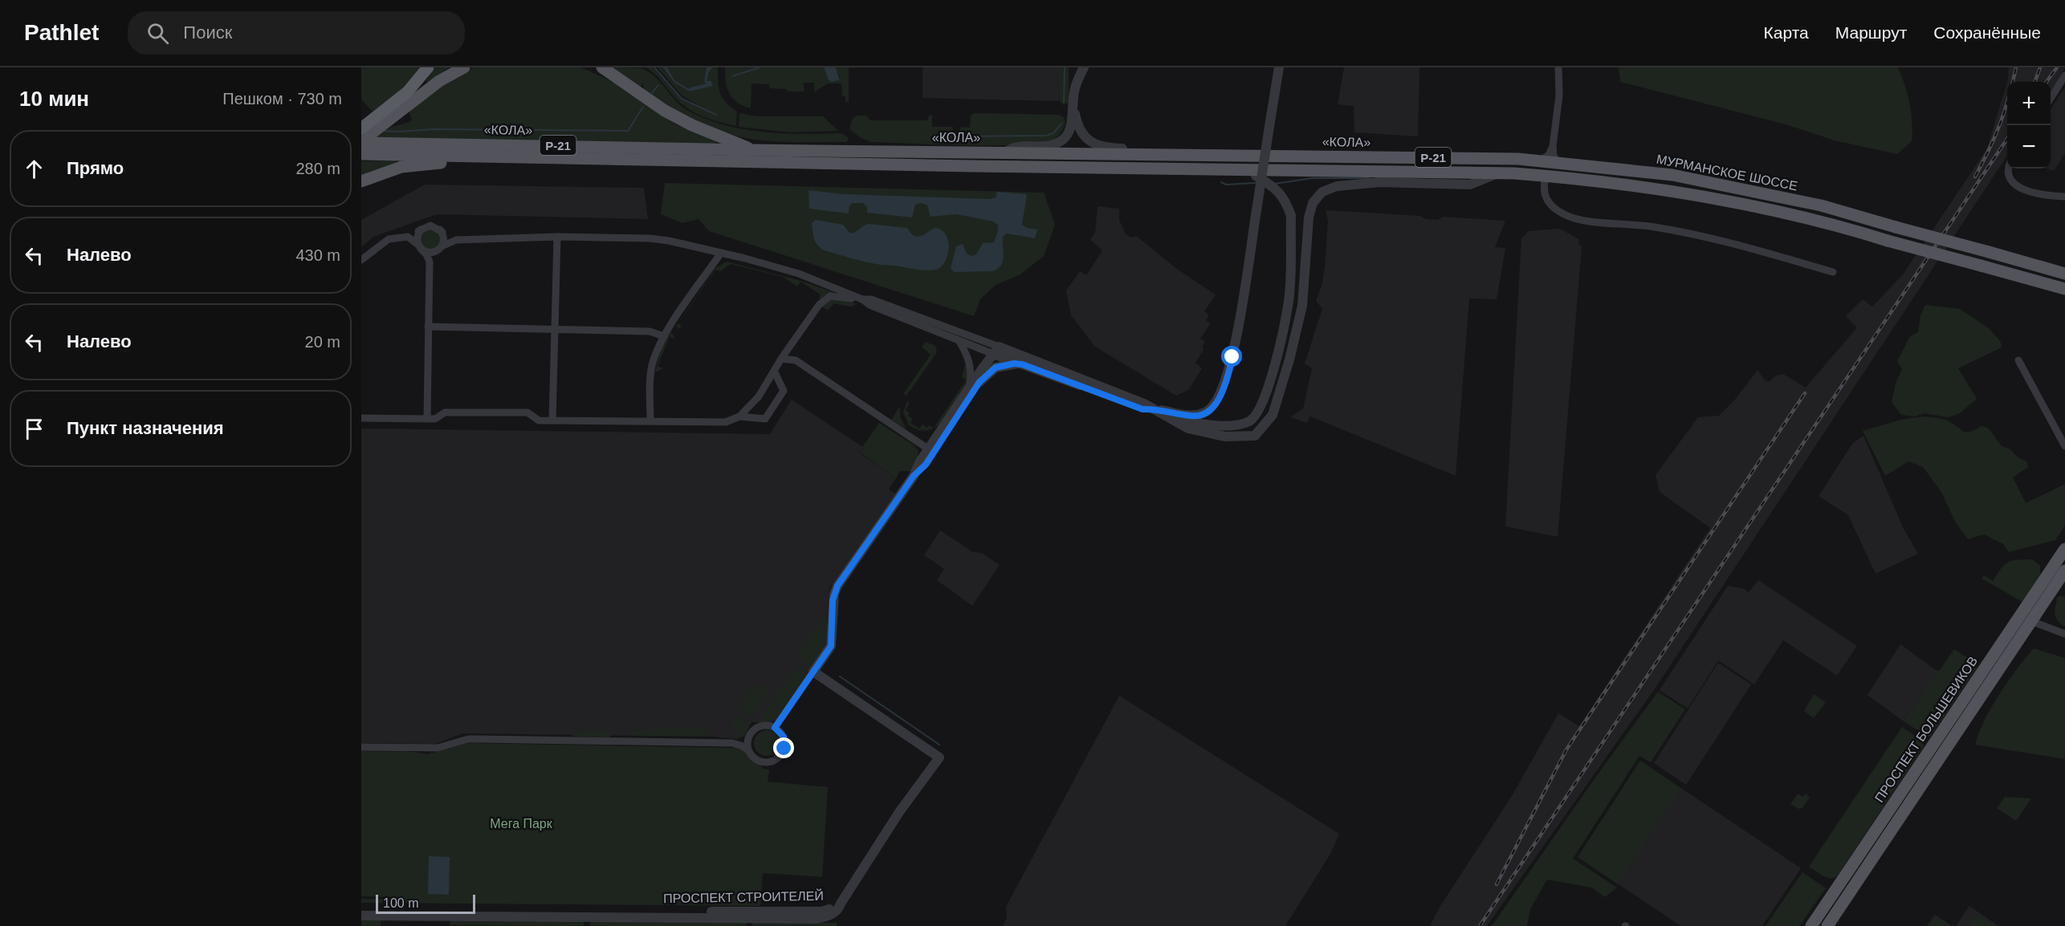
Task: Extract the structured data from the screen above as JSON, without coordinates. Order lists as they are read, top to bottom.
{
  "streets": {
    "main road": [
      "«КОЛА»",
      "Р-21",
      "МУРМАНСКОЕ ШОССЕ",
      "ПРОСПЕКТ БОЛЬШЕВИКОВ"
    ],
    "street": ["ПРОСПЕКТ СТРОИТЕЛЕЙ"]
  },
  "crossings": [
    ["«КОЛА»", "МУРМАНСКОЕ ШОССЕ"]
  ],
  "parks": ["Мега Парк"],
  "scale_bar": "100 m",
  "page": {
    "header": "Pathlet",
    "search": "Поиск",
    "nav": ["Карта", "Маршрут", "Сохранённые"],
    "heading": ["10 мин", "Пешком · 730 m"],
    "map_buttons": ["+", "−"],
    "list": [
      ["Прямо", "280 m"],
      ["Налево", "430 m"],
      ["Налево", "20 m"],
      "Пункт назначения"
    ],
    "scale": "100 m"
  }
}
